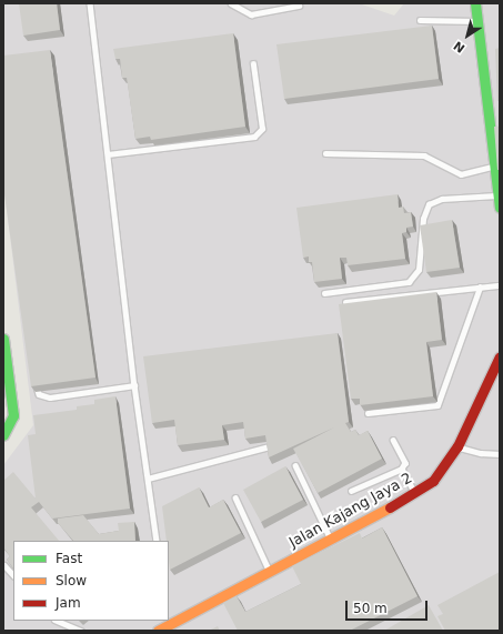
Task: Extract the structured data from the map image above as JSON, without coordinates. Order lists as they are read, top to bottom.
{
  "streets": {
    "street": ["Jalan Kajang Jaya 2"]
  },
  "legend": ["Fast", "Slow", "Jam"],
  "scale_bar": "50 m",
  "north": "bottom left"
}
